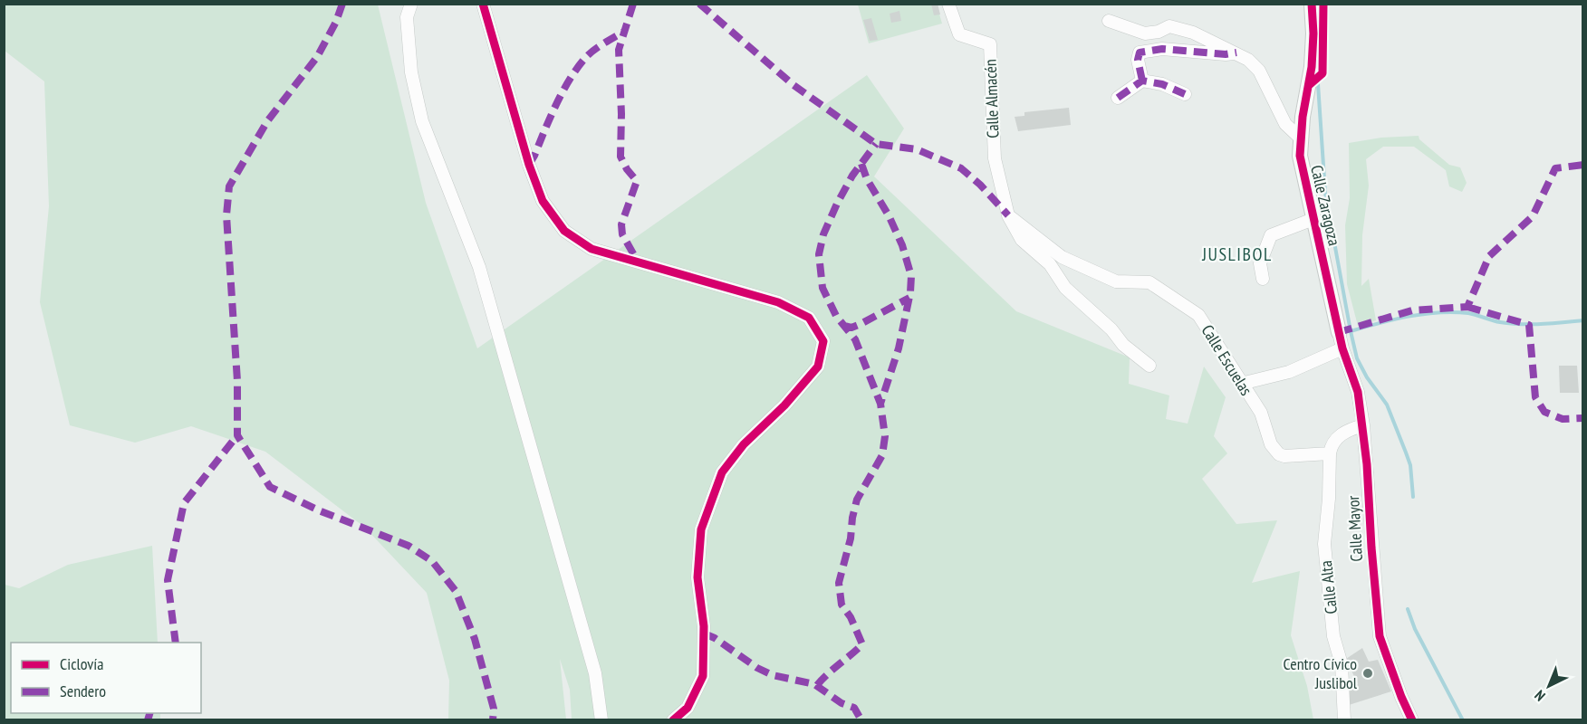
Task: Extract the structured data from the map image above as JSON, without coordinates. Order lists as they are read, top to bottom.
{
  "streets": {
    "street": [
      "Calle Almacén",
      "Calle Zaragoza",
      "Calle Escuelas",
      "Calle Mayor",
      "Calle Alta"
    ]
  },
  "crossings": [
    ["Calle Almacén", "Calle Escuelas"],
    ["Calle Zaragoza", "Calle Mayor"],
    ["Calle Escuelas", "Calle Alta"]
  ],
  "districts": ["JUSLIBOL"],
  "places": ["Centro Cívico Juslibol"],
  "legend": ["Ciclovía", "Sendero"],
  "north": "bottom left"
}
